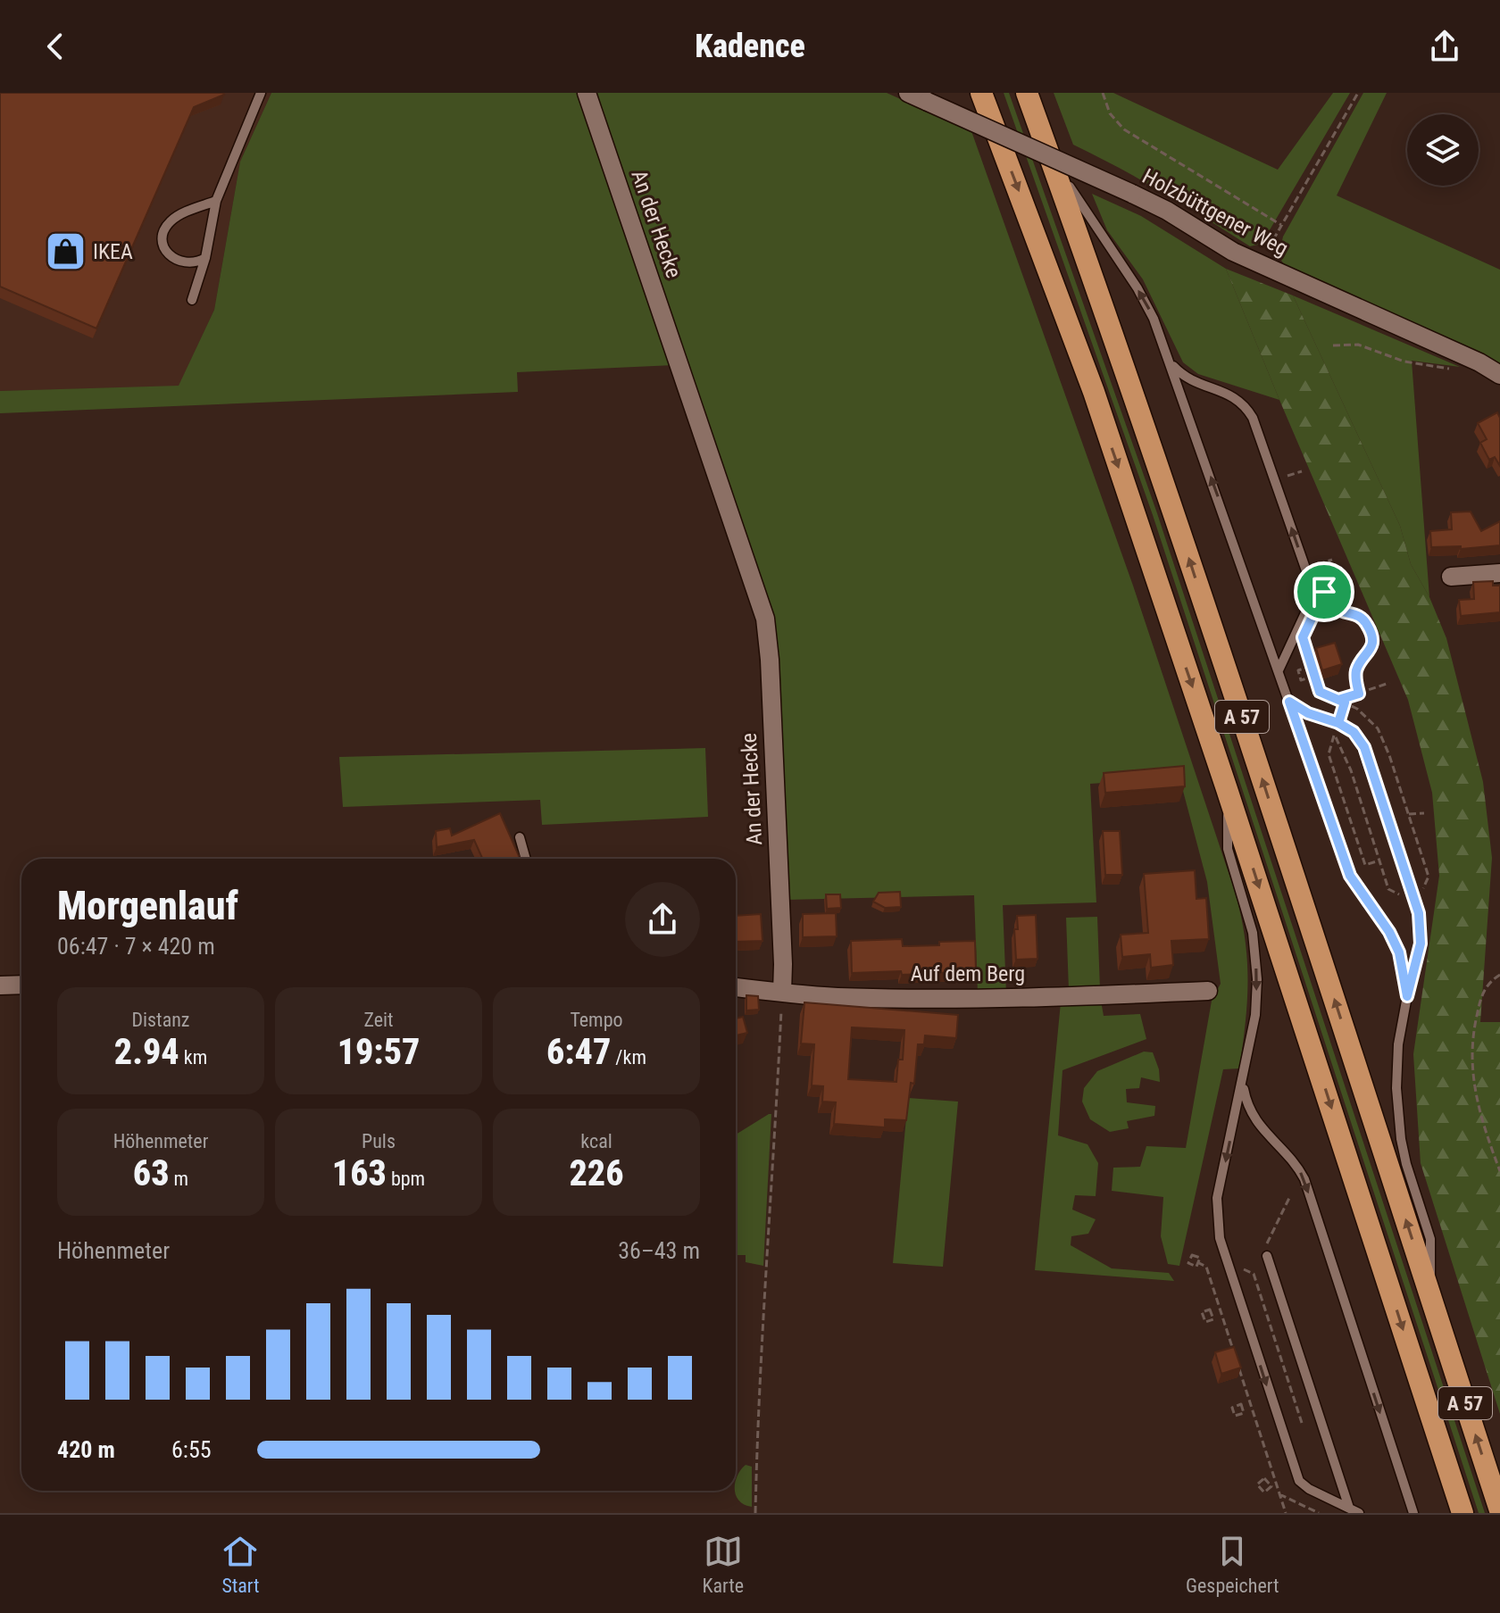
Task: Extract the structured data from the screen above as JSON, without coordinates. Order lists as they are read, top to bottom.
{
  "streets": {
    "highway": ["A 57"],
    "street": ["Holzbüttgener Weg", "An der Hecke", "Auf dem Berg"]
  },
  "crossings": [
    ["An der Hecke", "Auf dem Berg"]
  ],
  "places": {
    "shop": ["IKEA"]
  },
  "page": {
    "header": "Kadence",
    "heading": ["Morgenlauf", "06:47 · 7 × 420 m"],
    "stats": [
      ["Distanz", "2.94 km"],
      ["Zeit", "19:57"],
      ["Tempo", "6:47 /km"],
      ["Höhenmeter", "63 m"],
      ["Puls", "163 bpm"],
      ["kcal", "226"]
    ],
    "chart": ["Höhenmeter", "36–43 m"],
    "list": [
      {
        "name": "420 m",
        "note": "6:55"
      }
    ],
    "tabs": ["Start", "Karte", "Gespeichert"]
  }
}
